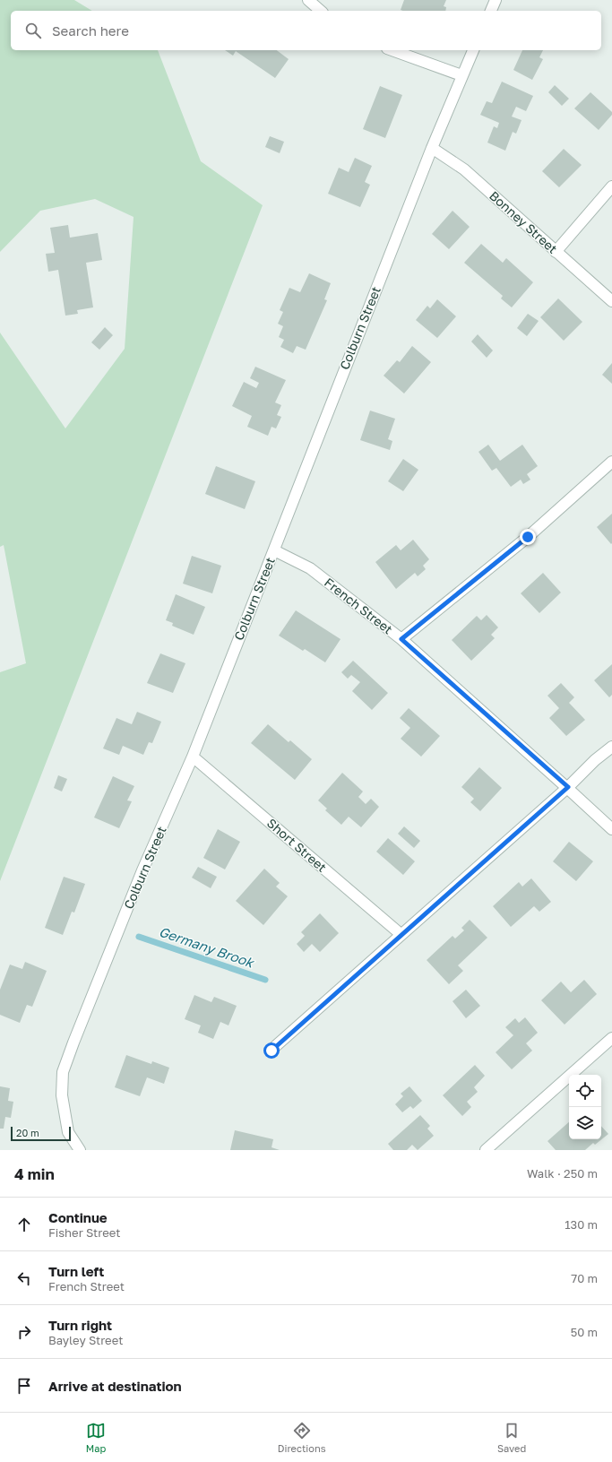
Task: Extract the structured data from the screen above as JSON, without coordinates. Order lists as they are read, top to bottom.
{
  "streets": {
    "street": [
      "Bonney Street",
      "Colburn Street",
      "French Street",
      "Short Street"
    ]
  },
  "crossings": [
    ["Bonney Street", "Colburn Street"],
    ["Colburn Street", "French Street"],
    ["Colburn Street", "Short Street"]
  ],
  "water": ["Germany Brook"],
  "scale_bar": "20 m",
  "page": {
    "search": "Search here",
    "scale": "20 m",
    "heading": ["4 min", "Walk · 250 m"],
    "list": [
      ["Continue", "Fisher Street", "130 m"],
      ["Turn left", "French Street", "70 m"],
      ["Turn right", "Bayley Street", "50 m"],
      "Arrive at destination"
    ],
    "nav": ["Map", "Directions", "Saved"]
  }
}
